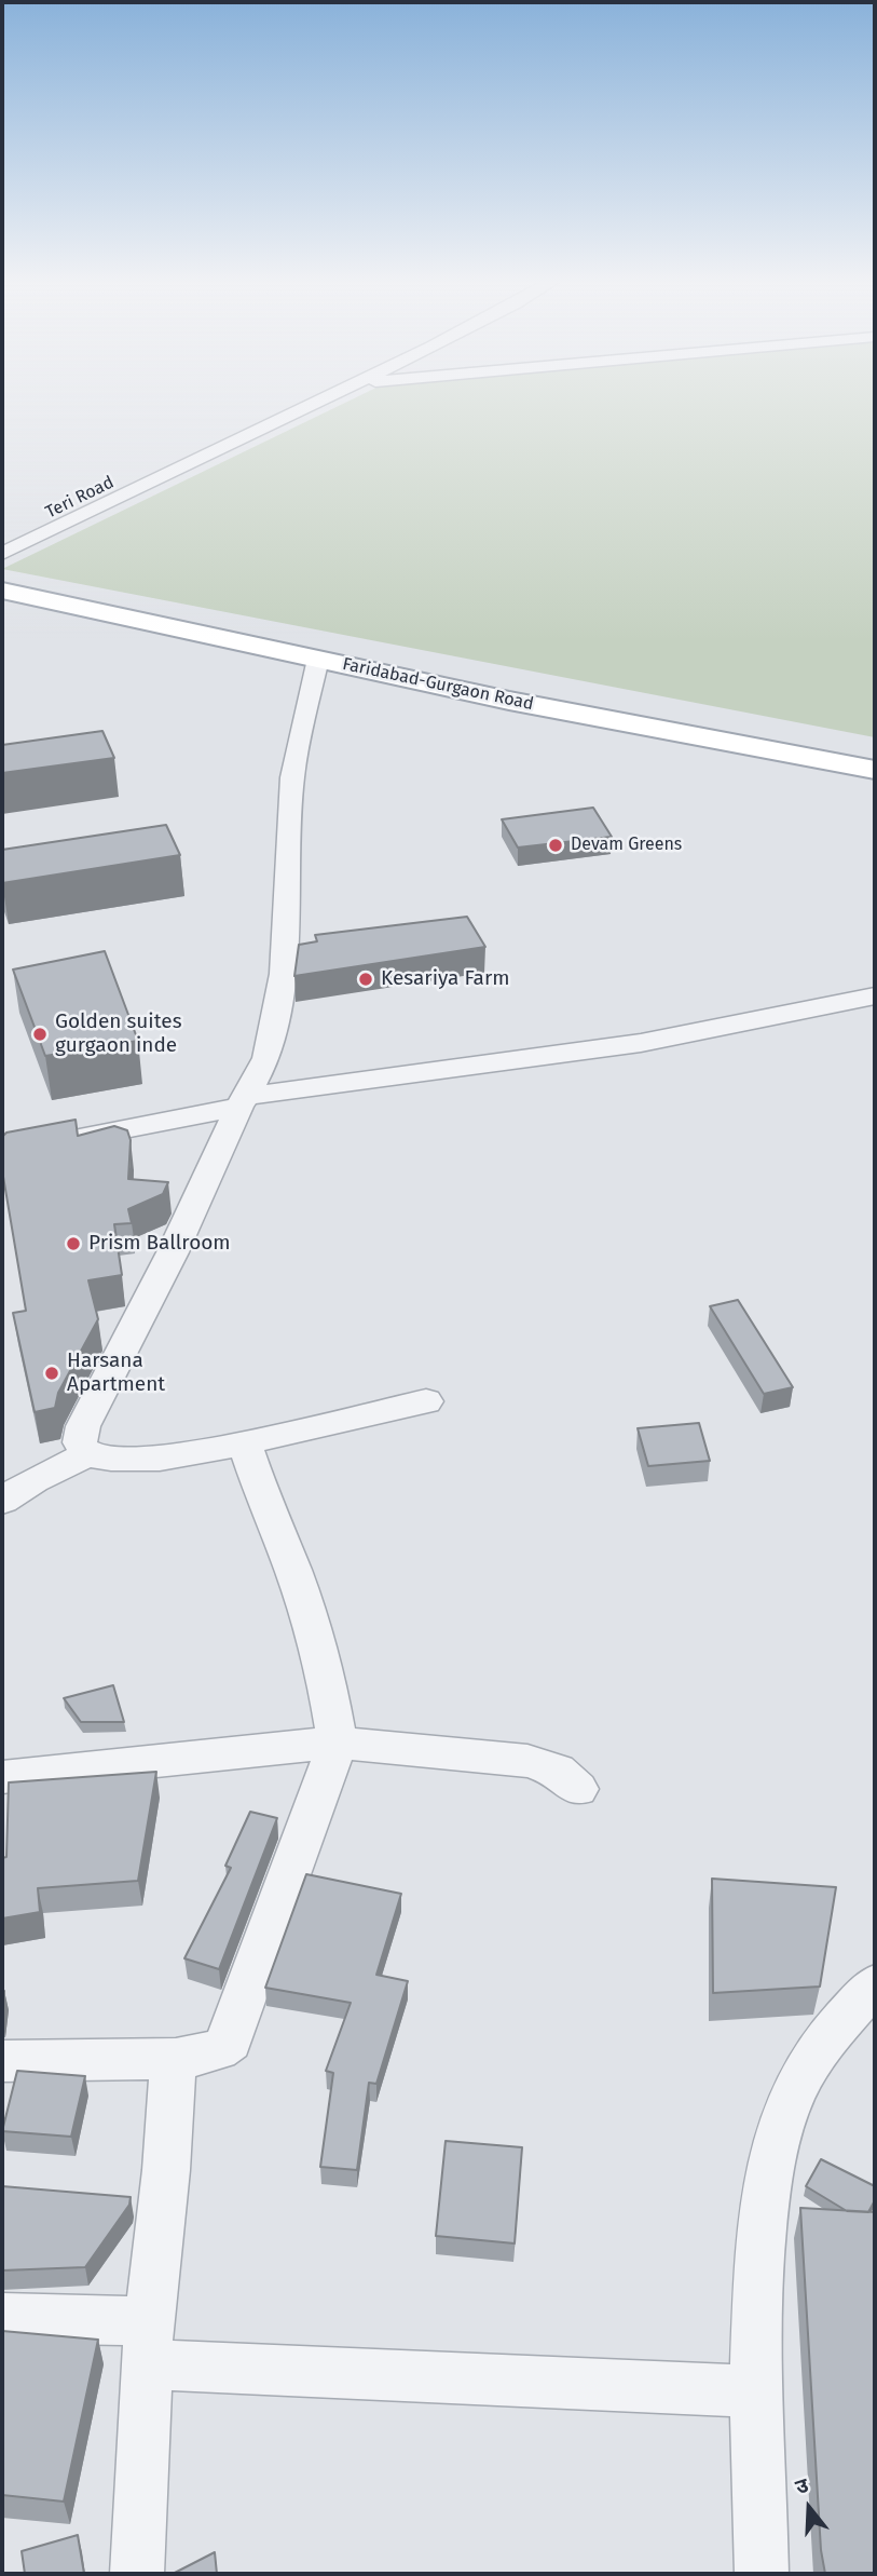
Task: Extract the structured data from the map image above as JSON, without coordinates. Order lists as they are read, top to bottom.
{
  "streets": {
    "main road": ["Faridabad-Gurgaon Road"],
    "street": ["Teri Road"]
  },
  "places": [
    "Devam Greens",
    "Kesariya Farm",
    "Golden suites gurgaon inde",
    "Prism Ballroom",
    "Harsana Apartment"
  ],
  "north": "top"
}
